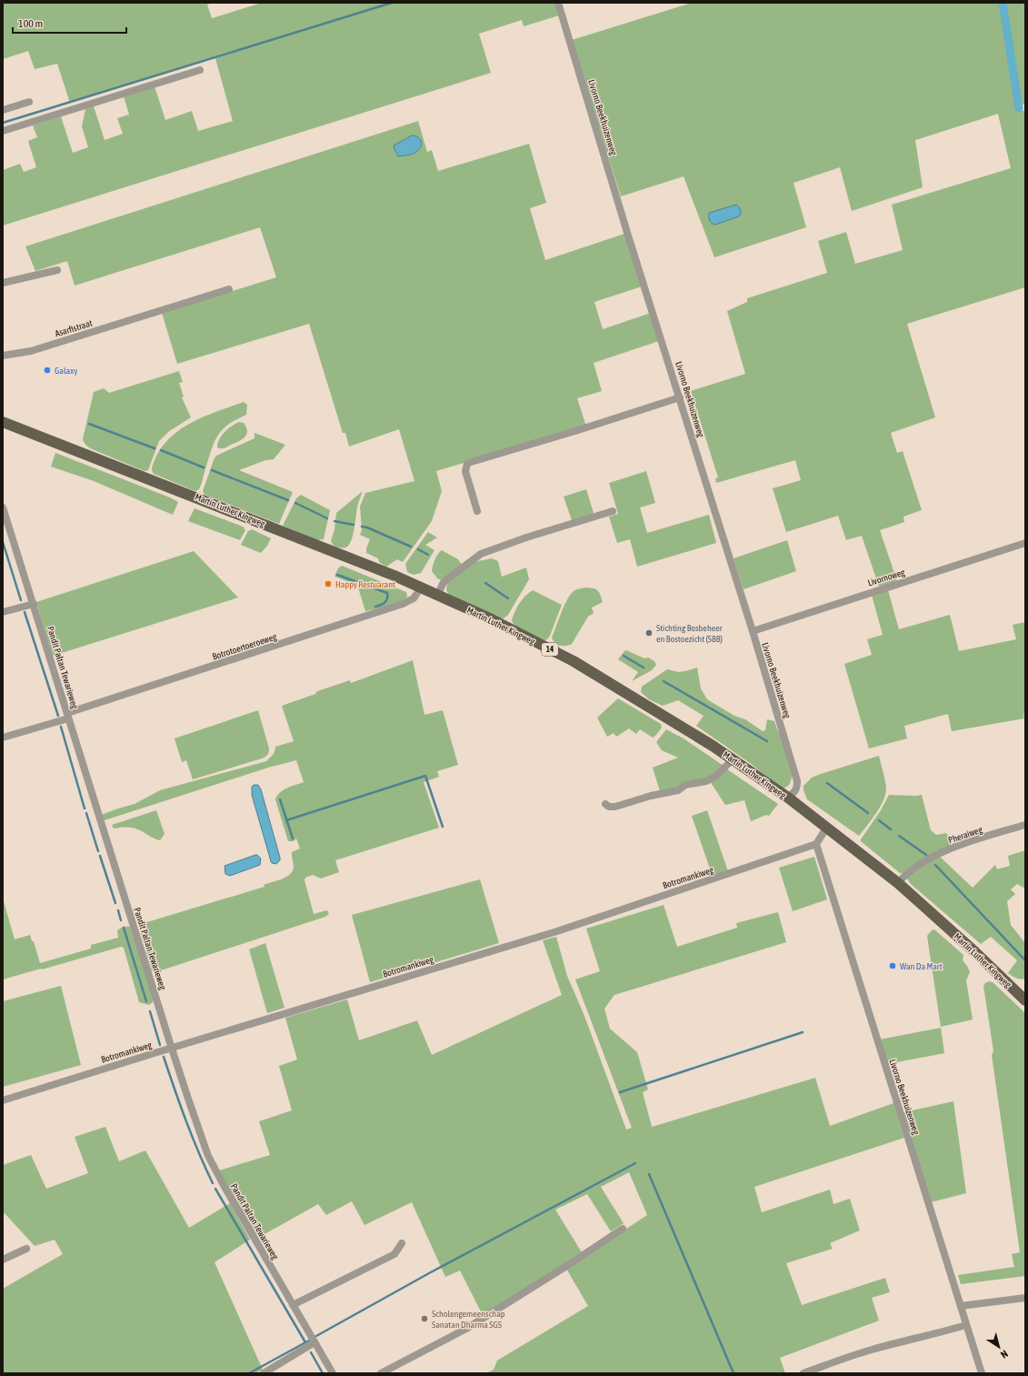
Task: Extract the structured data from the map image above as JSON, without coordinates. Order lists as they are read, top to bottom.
{
  "streets": {
    "main road": ["Martin Luther Kingweg", "14"],
    "street": [
      "Livorno Beekhuizenweg",
      "Asarfistraat",
      "Livornoweg",
      "Botrotoertoeroeweg",
      "Pandit Paltan Tewarieweg",
      "Pheraiweg",
      "Botromankiweg"
    ]
  },
  "crossings": [
    ["Livorno Beekhuizenweg", "Martin Luther Kingweg"],
    ["Livorno Beekhuizenweg", "Livornoweg"],
    ["Livorno Beekhuizenweg", "Botromankiweg"],
    ["Martin Luther Kingweg", "Botrotoertoeroeweg"],
    ["Martin Luther Kingweg", "Pheraiweg"],
    ["Botrotoertoeroeweg", "Pandit Paltan Tewarieweg"],
    ["Pandit Paltan Tewarieweg", "Botromankiweg"]
  ],
  "places": [
    "Galaxy",
    "Happy Restuarant",
    "Stichting Bosbeheer en Bostoezicht (SBB)",
    "Wan Da Mart",
    "Scholengemeenschap Sanatan Dharma SGS"
  ],
  "scale_bar": "100 m",
  "north": "bottom right"
}
